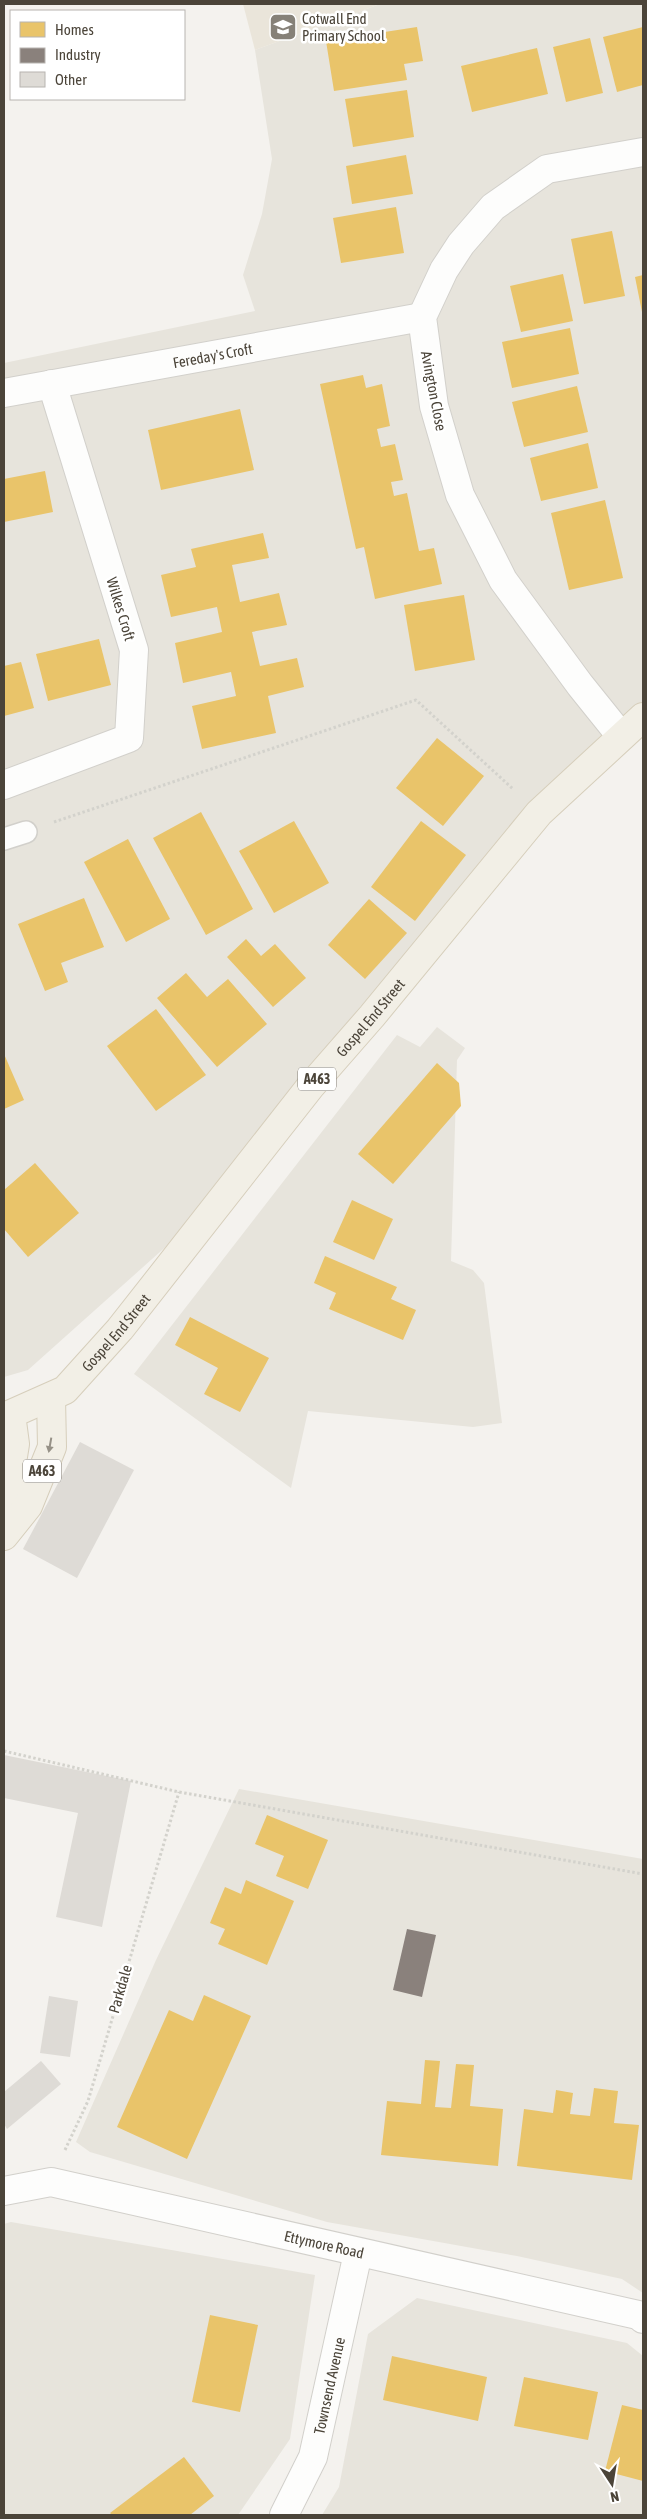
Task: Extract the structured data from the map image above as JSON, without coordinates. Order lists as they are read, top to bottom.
{
  "streets": {
    "main road": ["Gospel End Street", "A463"],
    "street": [
      "Fereday's Croft",
      "Avington Close",
      "Wilkes Croft",
      "Ettymore Road",
      "Townsend Avenue"
    ],
    "path": ["Parkdale"]
  },
  "crossings": [
    ["Fereday's Croft", "Avington Close"],
    ["Fereday's Croft", "Wilkes Croft"],
    ["Avington Close", "Gospel End Street"],
    ["Gospel End Street", "A463"],
    ["Parkdale", "Ettymore Road"],
    ["Ettymore Road", "Townsend Avenue"]
  ],
  "places": {
    "school or university": ["Cotwall End Primary School"]
  },
  "legend": ["Homes", "Industry", "Other"],
  "north": "bottom"
}
